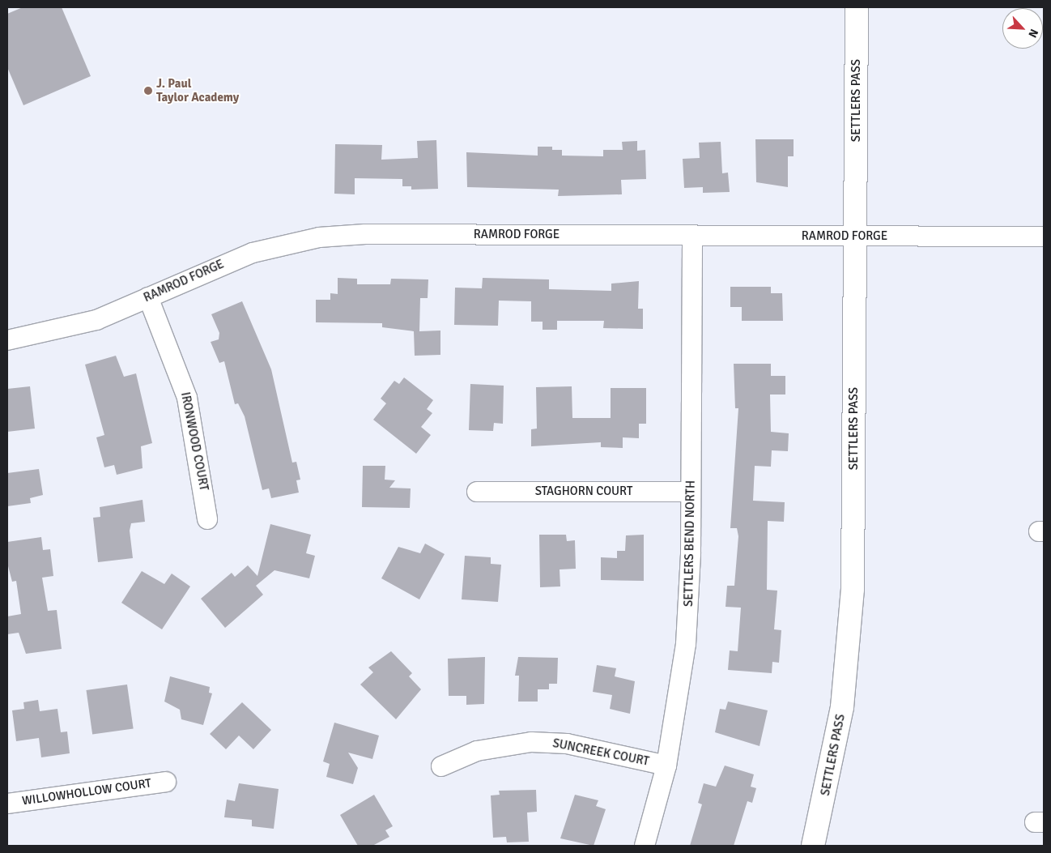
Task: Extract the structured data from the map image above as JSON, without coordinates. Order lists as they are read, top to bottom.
{
  "streets": {
    "street": [
      "SETTLERS PASS",
      "RAMROD FORGE",
      "IRONWOOD COURT",
      "STAGHORN COURT",
      "SETTLERS BEND NORTH",
      "SUNCREEK COURT",
      "WILLOWHOLLOW COURT"
    ]
  },
  "crossings": [
    ["SETTLERS PASS", "RAMROD FORGE"],
    ["RAMROD FORGE", "IRONWOOD COURT"],
    ["RAMROD FORGE", "SETTLERS BEND NORTH"],
    ["STAGHORN COURT", "SETTLERS BEND NORTH"],
    ["SETTLERS BEND NORTH", "SUNCREEK COURT"]
  ],
  "places": ["J. Paul Taylor Academy"],
  "north": "bottom right"
}
